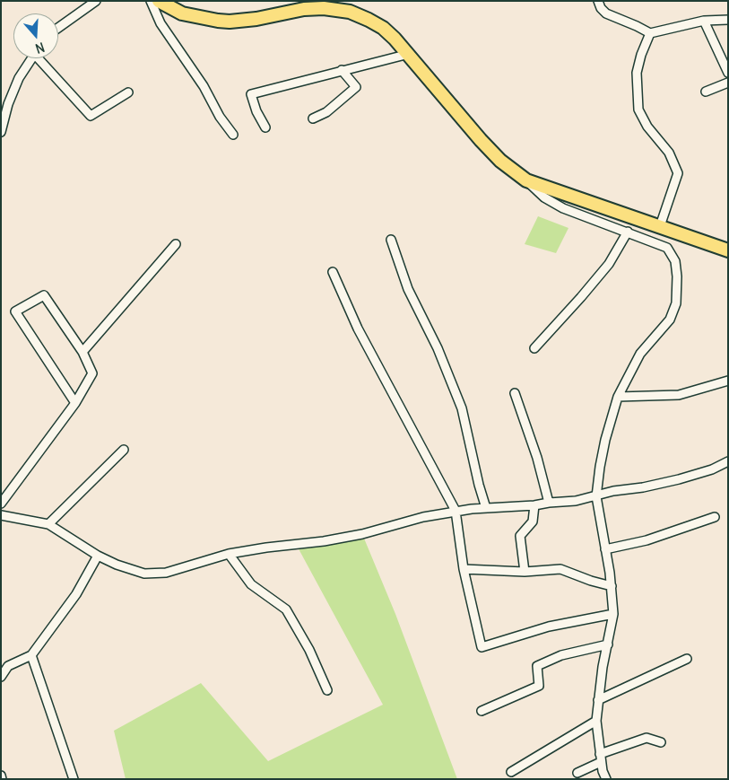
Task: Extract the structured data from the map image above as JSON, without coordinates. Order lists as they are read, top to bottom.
{
  "north": "bottom"
}
